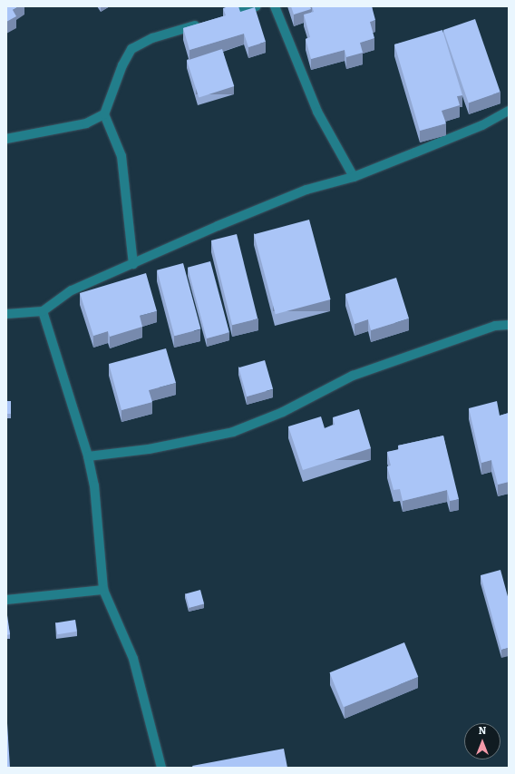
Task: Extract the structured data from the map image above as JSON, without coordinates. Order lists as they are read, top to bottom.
{
  "north": "top"
}
